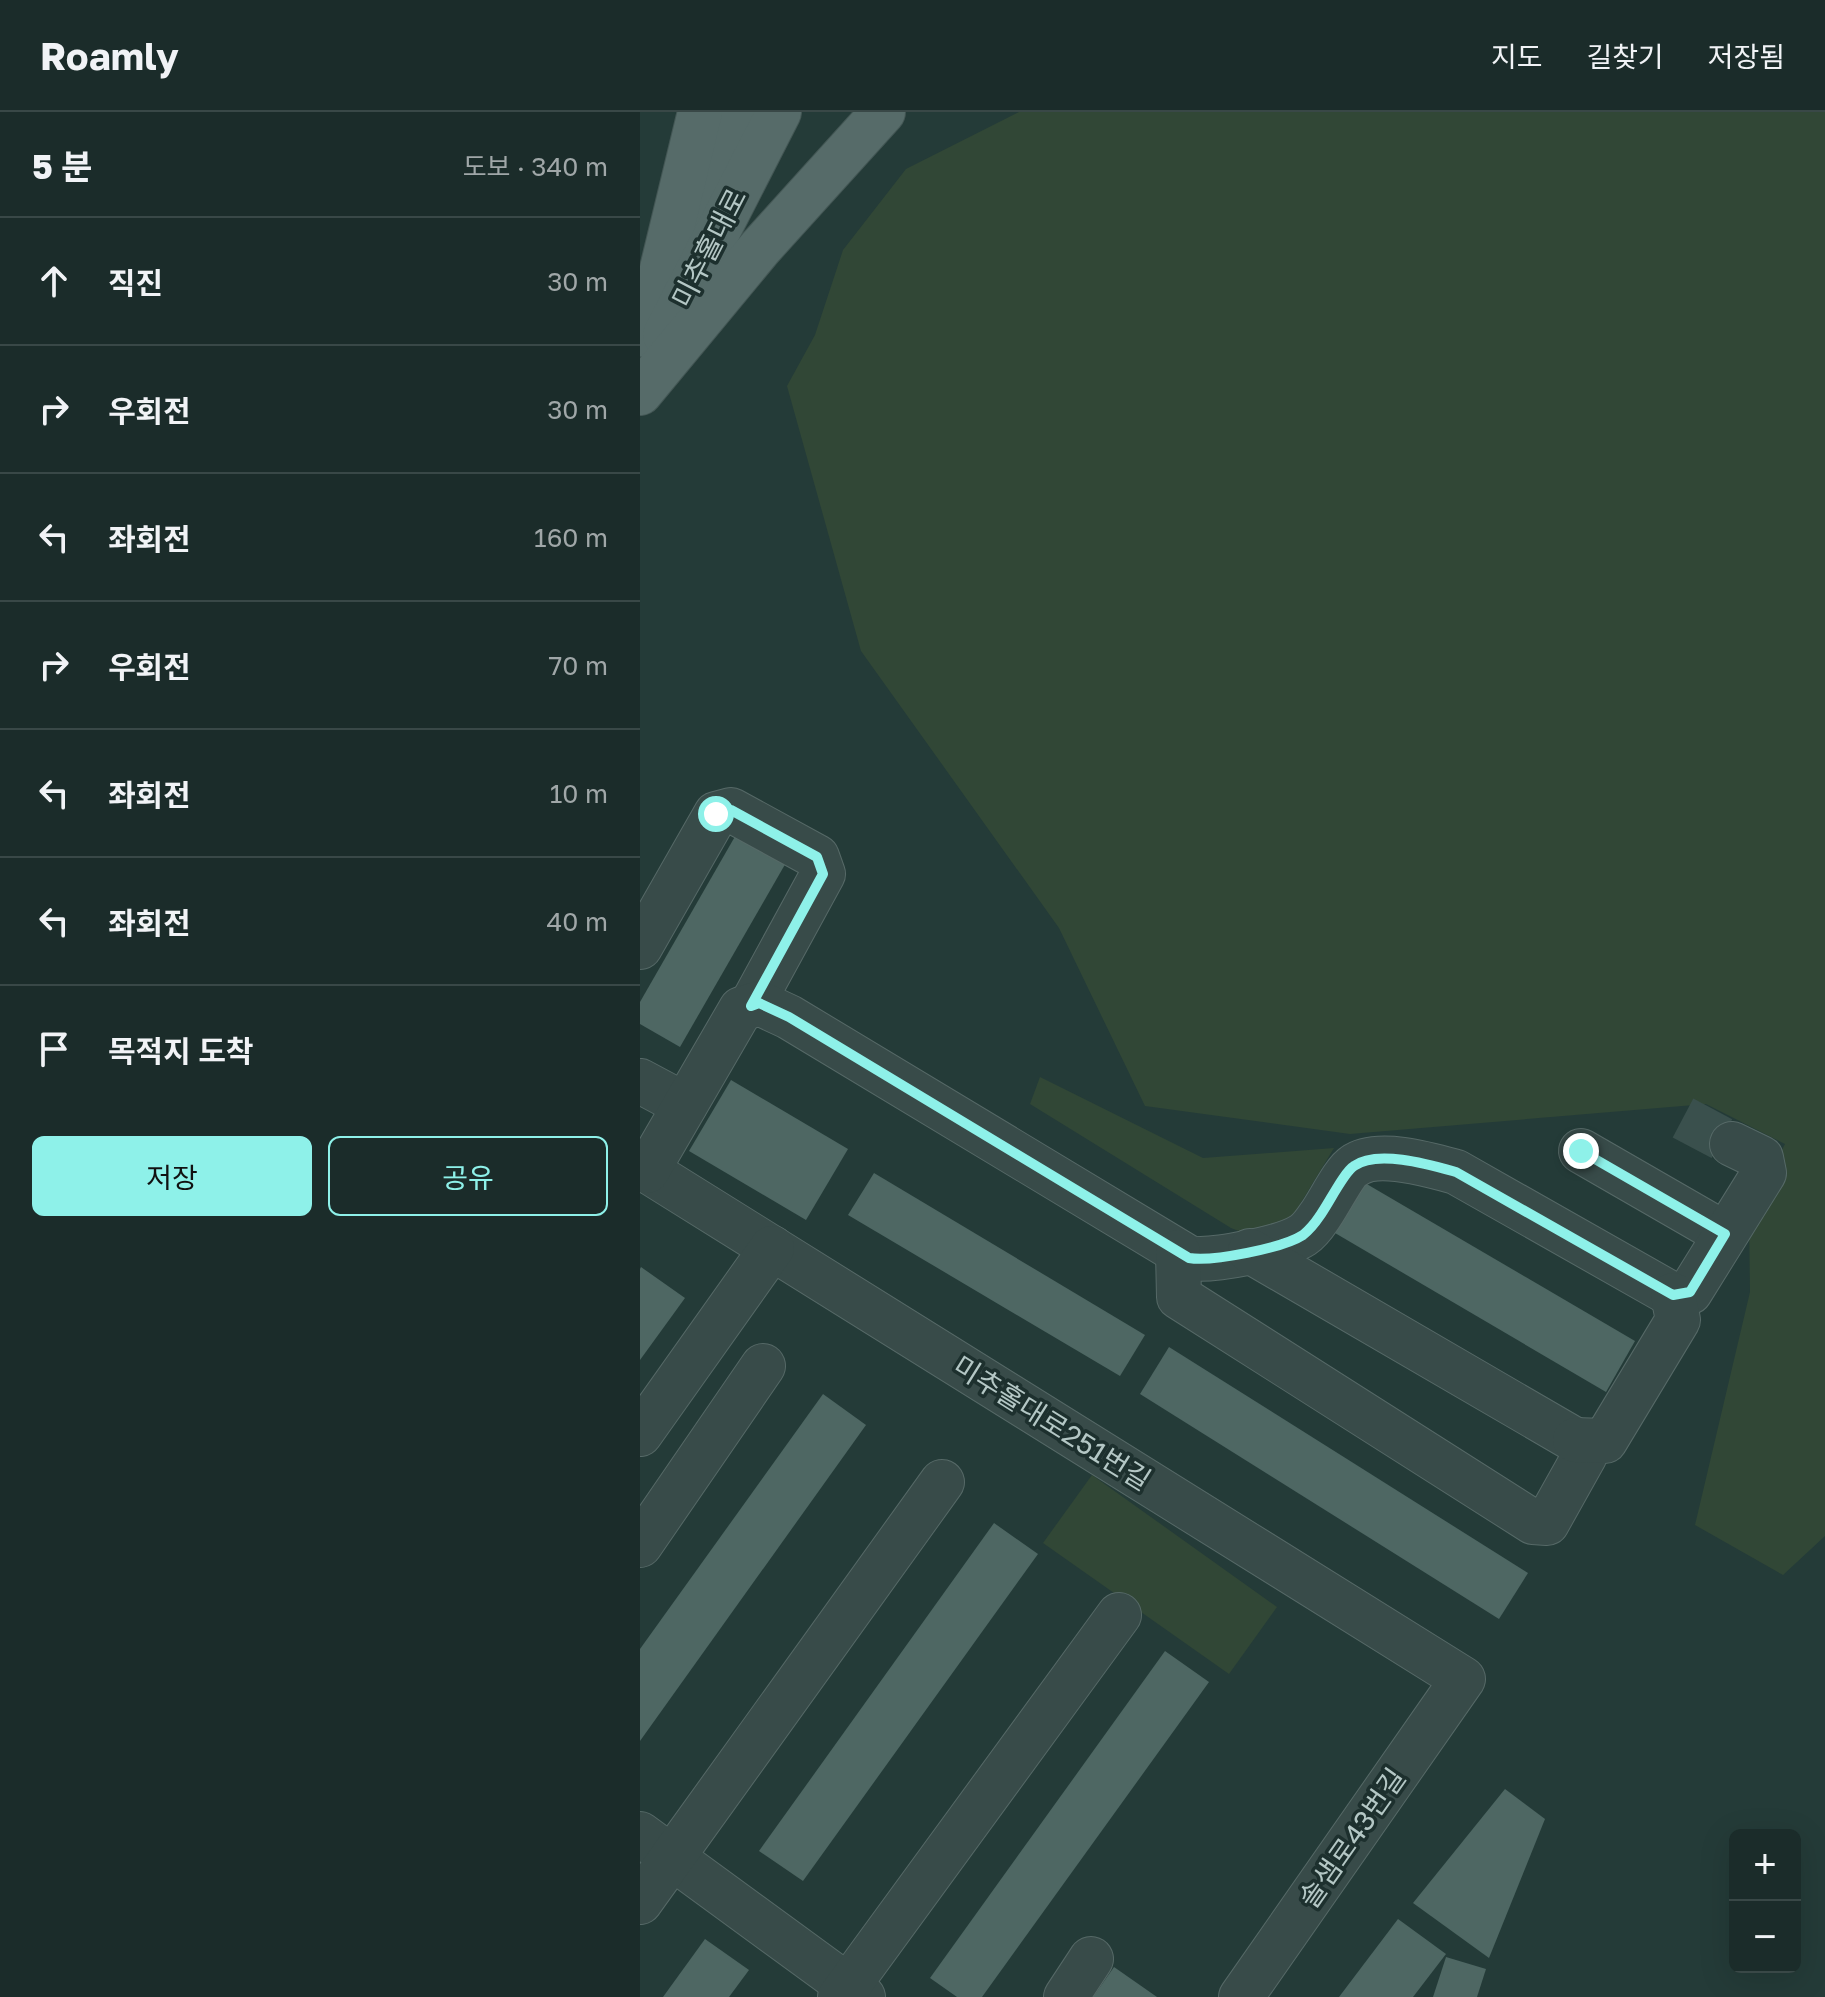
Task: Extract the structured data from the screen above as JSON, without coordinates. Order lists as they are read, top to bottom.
{
  "streets": {
    "main road": ["미추홀대로"],
    "street": ["미추홀대로251번길", "솔샘로43번길"]
  },
  "crossings": [
    ["미추홀대로251번길", "솔샘로43번길"]
  ],
  "page": {
    "header": "Roamly",
    "nav": ["지도", "길찾기", "저장됨"],
    "heading": ["5 분", "도보 · 340 m"],
    "list": [
      ["직진", "30 m"],
      ["우회전", "30 m"],
      ["좌회전", "160 m"],
      ["우회전", "70 m"],
      ["좌회전", "10 m"],
      ["좌회전", "40 m"],
      "목적지 도착"
    ],
    "buttons": ["저장", "공유"],
    "map_buttons": ["+", "−"]
  }
}
